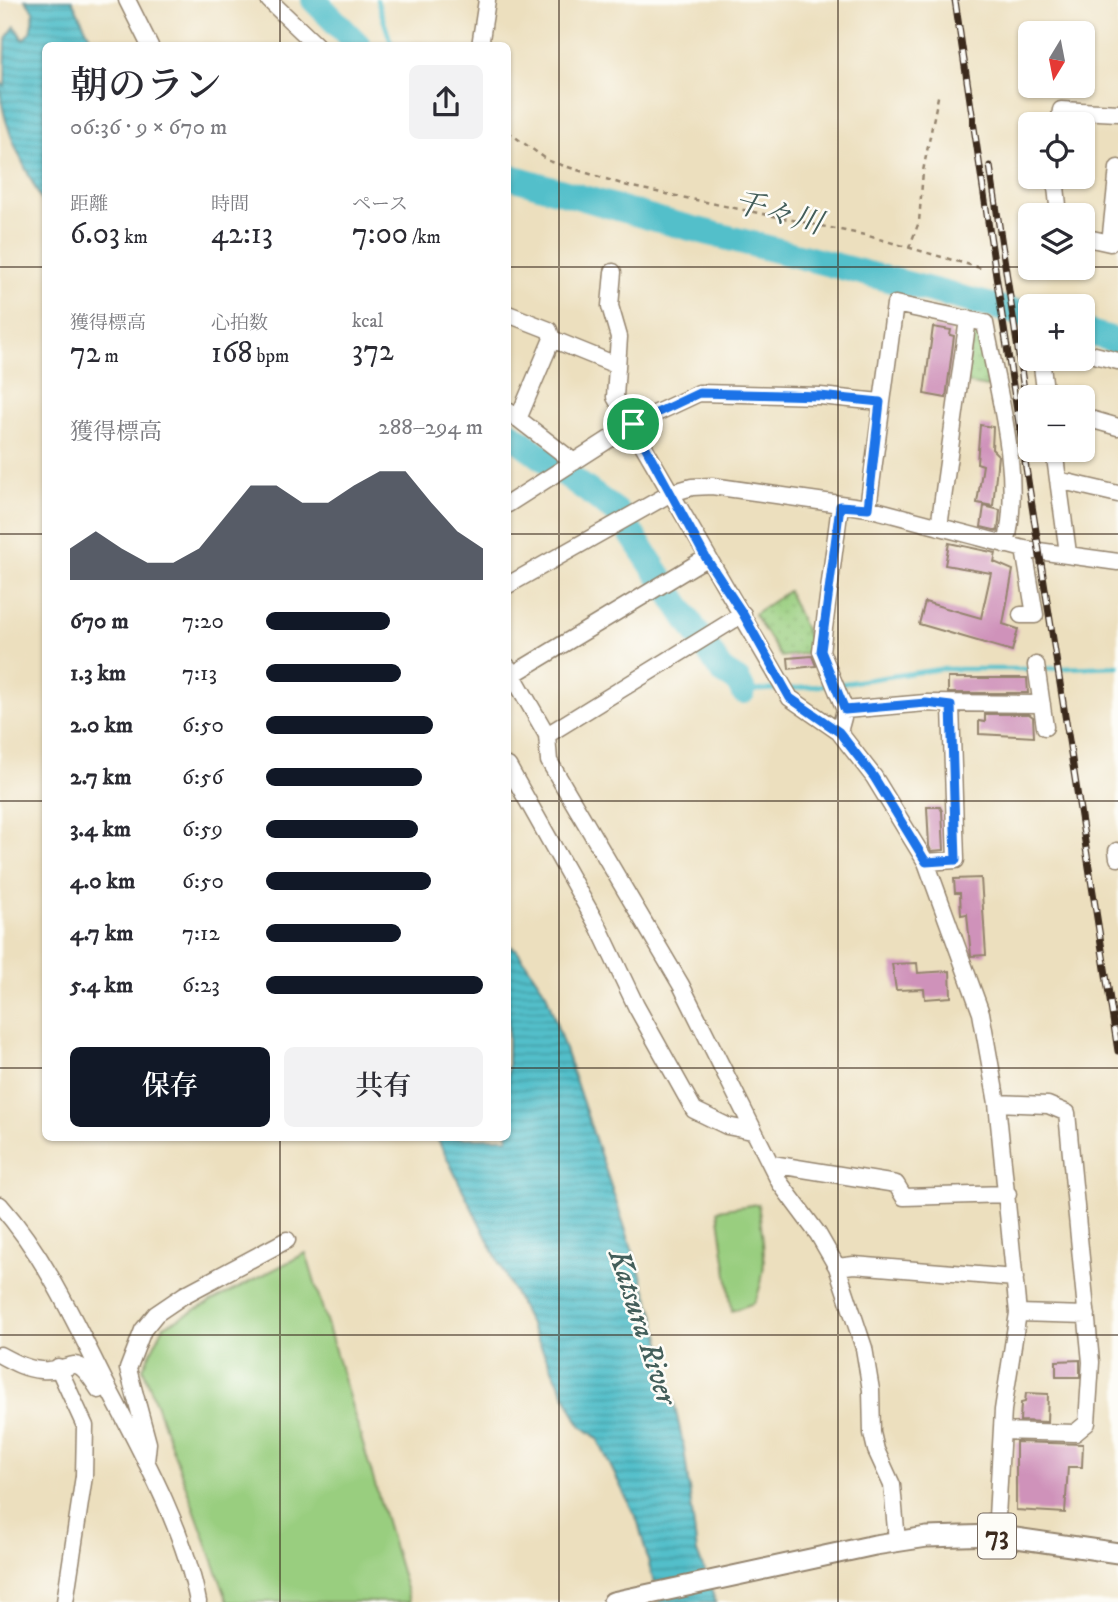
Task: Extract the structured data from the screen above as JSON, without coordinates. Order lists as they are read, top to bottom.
{
  "streets": {
    "main road": ["73"]
  },
  "water": ["千々川", "Katsura River"],
  "north": "bottom",
  "page": {
    "map_buttons": ["+", "−"],
    "heading": ["朝のラン", "06:36 · 9 × 670 m"],
    "stats": [
      ["距離", "6.03 km"],
      ["時間", "42:13"],
      ["ペース", "7:00 /km"],
      ["獲得標高", "72 m"],
      ["心拍数", "168 bpm"],
      ["kcal", "372"]
    ],
    "chart": ["獲得標高", "288–294 m"],
    "list": [
      {
        "name": "670 m",
        "note": "7:20"
      },
      {
        "name": "1.3 km",
        "note": "7:13"
      },
      {
        "name": "2.0 km",
        "note": "6:50"
      },
      {
        "name": "2.7 km",
        "note": "6:56"
      },
      {
        "name": "3.4 km",
        "note": "6:59"
      },
      {
        "name": "4.0 km",
        "note": "6:50"
      },
      {
        "name": "4.7 km",
        "note": "7:12"
      },
      {
        "name": "5.4 km",
        "note": "6:23"
      }
    ],
    "buttons": ["保存", "共有"]
  }
}
